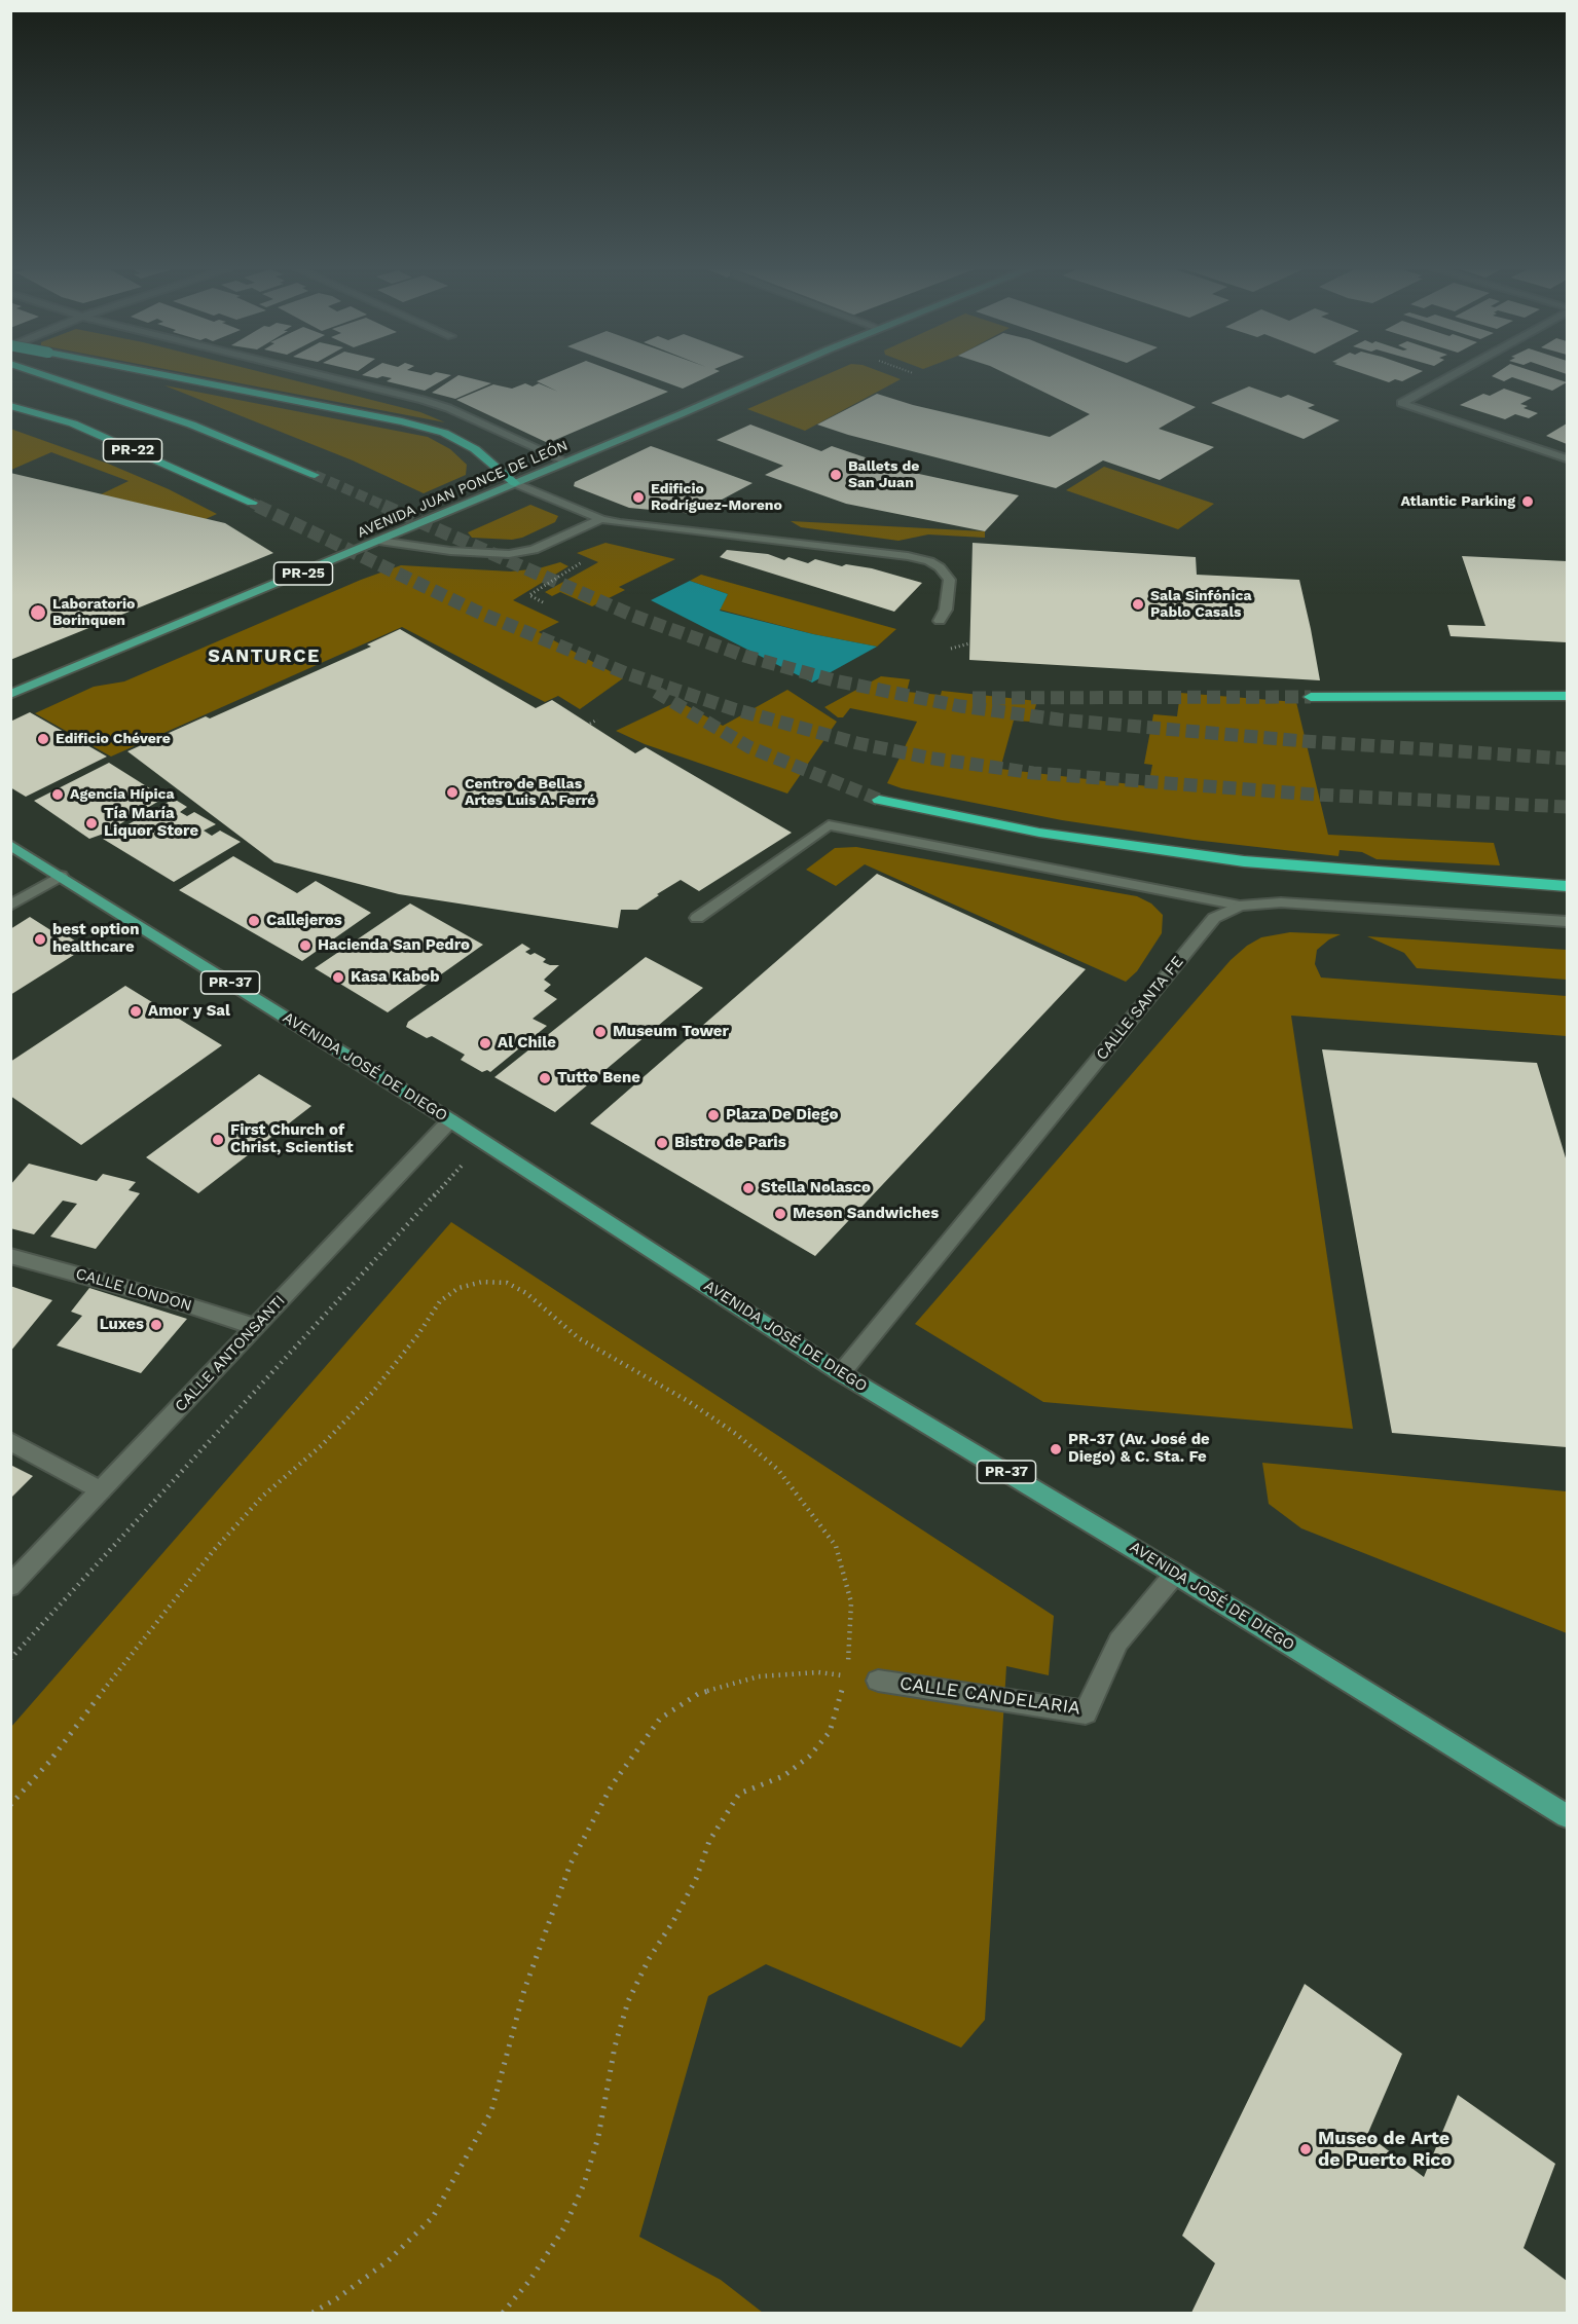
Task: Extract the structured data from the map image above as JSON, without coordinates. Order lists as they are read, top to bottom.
{
  "streets": {
    "highway": ["PR-22"],
    "main road": [
      "AVENIDA JUAN PONCE DE LEÓN",
      "PR-25",
      "PR-37",
      "AVENIDA JOSÉ DE DIEGO"
    ],
    "street": [
      "CALLE SANTA FE",
      "CALLE LONDON",
      "CALLE ANTONSANTI",
      "CALLE CANDELARIA"
    ]
  },
  "crossings": [
    ["CALLE SANTA FE", "AVENIDA JOSÉ DE DIEGO"],
    ["AVENIDA JOSÉ DE DIEGO", "CALLE ANTONSANTI"],
    ["AVENIDA JOSÉ DE DIEGO", "CALLE CANDELARIA"],
    ["CALLE LONDON", "CALLE ANTONSANTI"]
  ],
  "districts": ["SANTURCE"],
  "places": [
    "Ballets de San Juan",
    "Edificio Rodríguez-Moreno",
    "Atlantic Parking",
    "Sala Sinfónica Pablo Casals",
    "Laboratorio Borinquen",
    "Edificio Chévere",
    "Centro de Bellas Artes Luis A. Ferré",
    "Agencia Hípica",
    "Tía María Liquor Store",
    "Callejeros",
    "best option healthcare",
    "Hacienda San Pedro",
    "Kasa Kabob",
    "Amor y Sal",
    "Museum Tower",
    "Al Chile",
    "Tutto Bene",
    "Plaza De Diego",
    "First Church of Christ, Scientist",
    "Bistro de Paris",
    "Stella Nolasco",
    "Meson Sandwiches",
    "Luxes",
    "PR-37 (Av. José de Diego) & C. Sta. Fe",
    "Museo de Arte de Puerto Rico"
  ]
}
